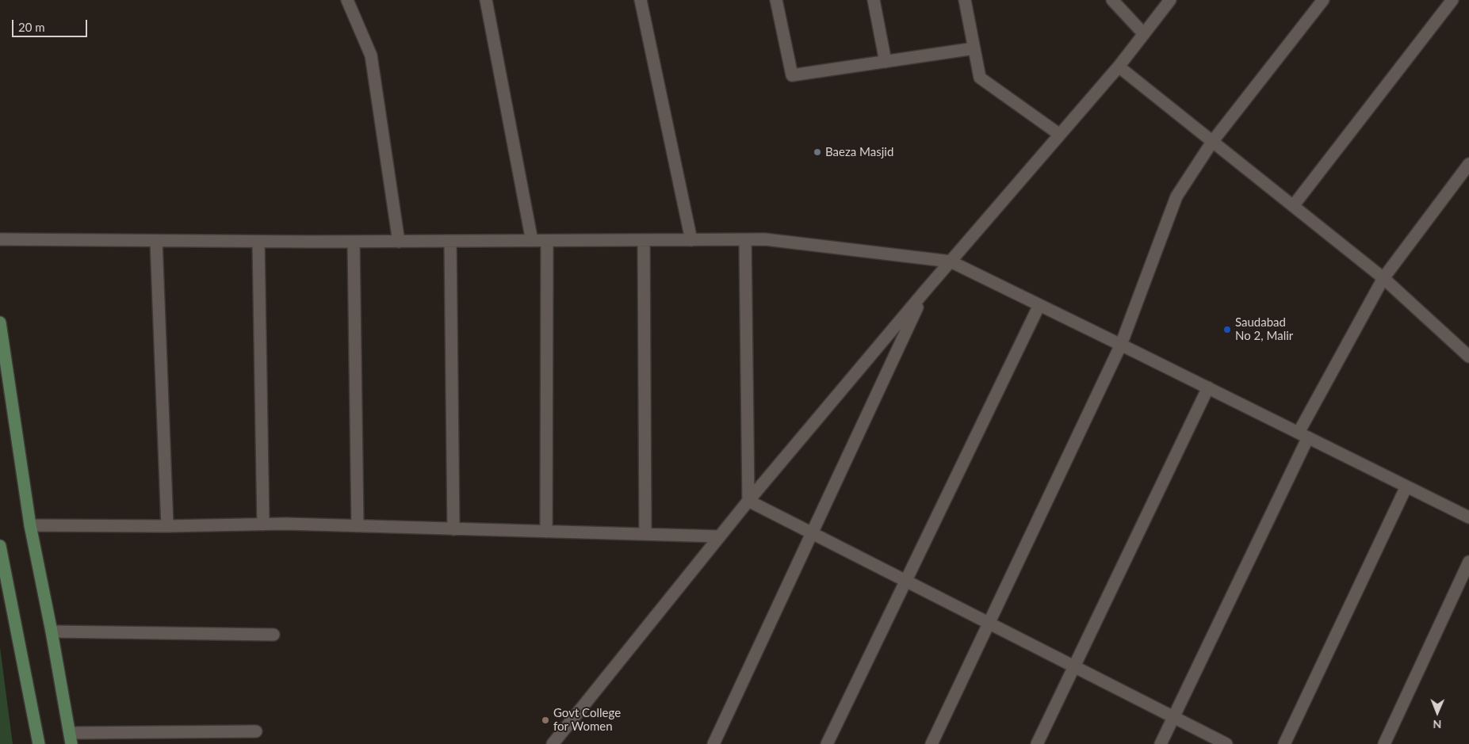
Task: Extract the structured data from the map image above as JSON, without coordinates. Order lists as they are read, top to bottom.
{
  "places": ["Baeza Masjid", "Saudabad No 2, Malir", "Govt College for Women"],
  "scale_bar": "20 m",
  "north": "bottom"
}
